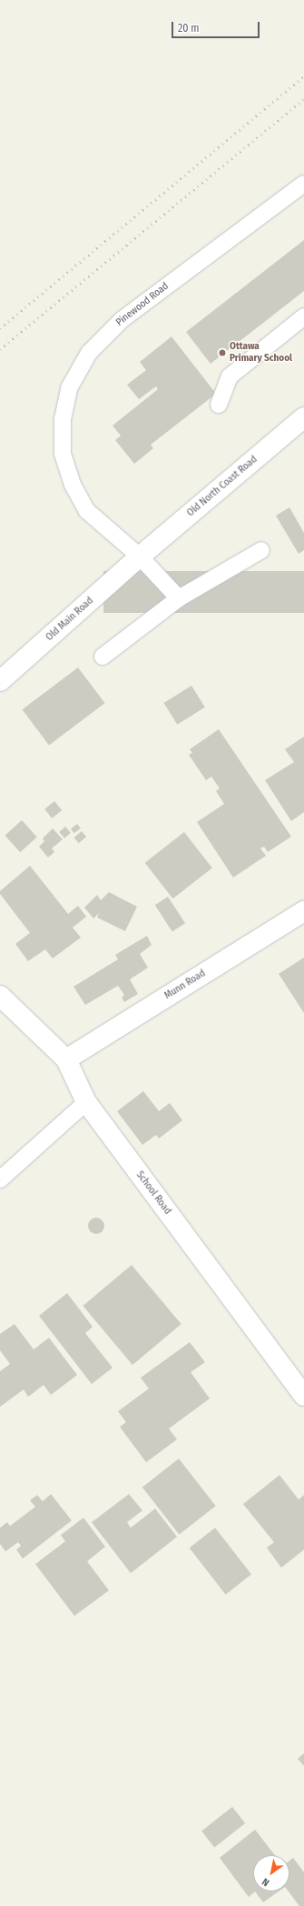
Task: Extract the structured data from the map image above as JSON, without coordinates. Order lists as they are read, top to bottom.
{
  "streets": {
    "street": [
      "Old North Coast Road",
      "Old Main Road",
      "Munn Road",
      "School Road"
    ],
    "lane": ["Pinewood Road"]
  },
  "crossings": [
    ["Pinewood Road", "Old North Coast Road"],
    ["Pinewood Road", "Old Main Road"],
    ["Old North Coast Road", "Old Main Road"],
    ["Munn Road", "School Road"]
  ],
  "places": ["Ottawa Primary School"],
  "scale_bar": "20 m",
  "north": "bottom left"
}
